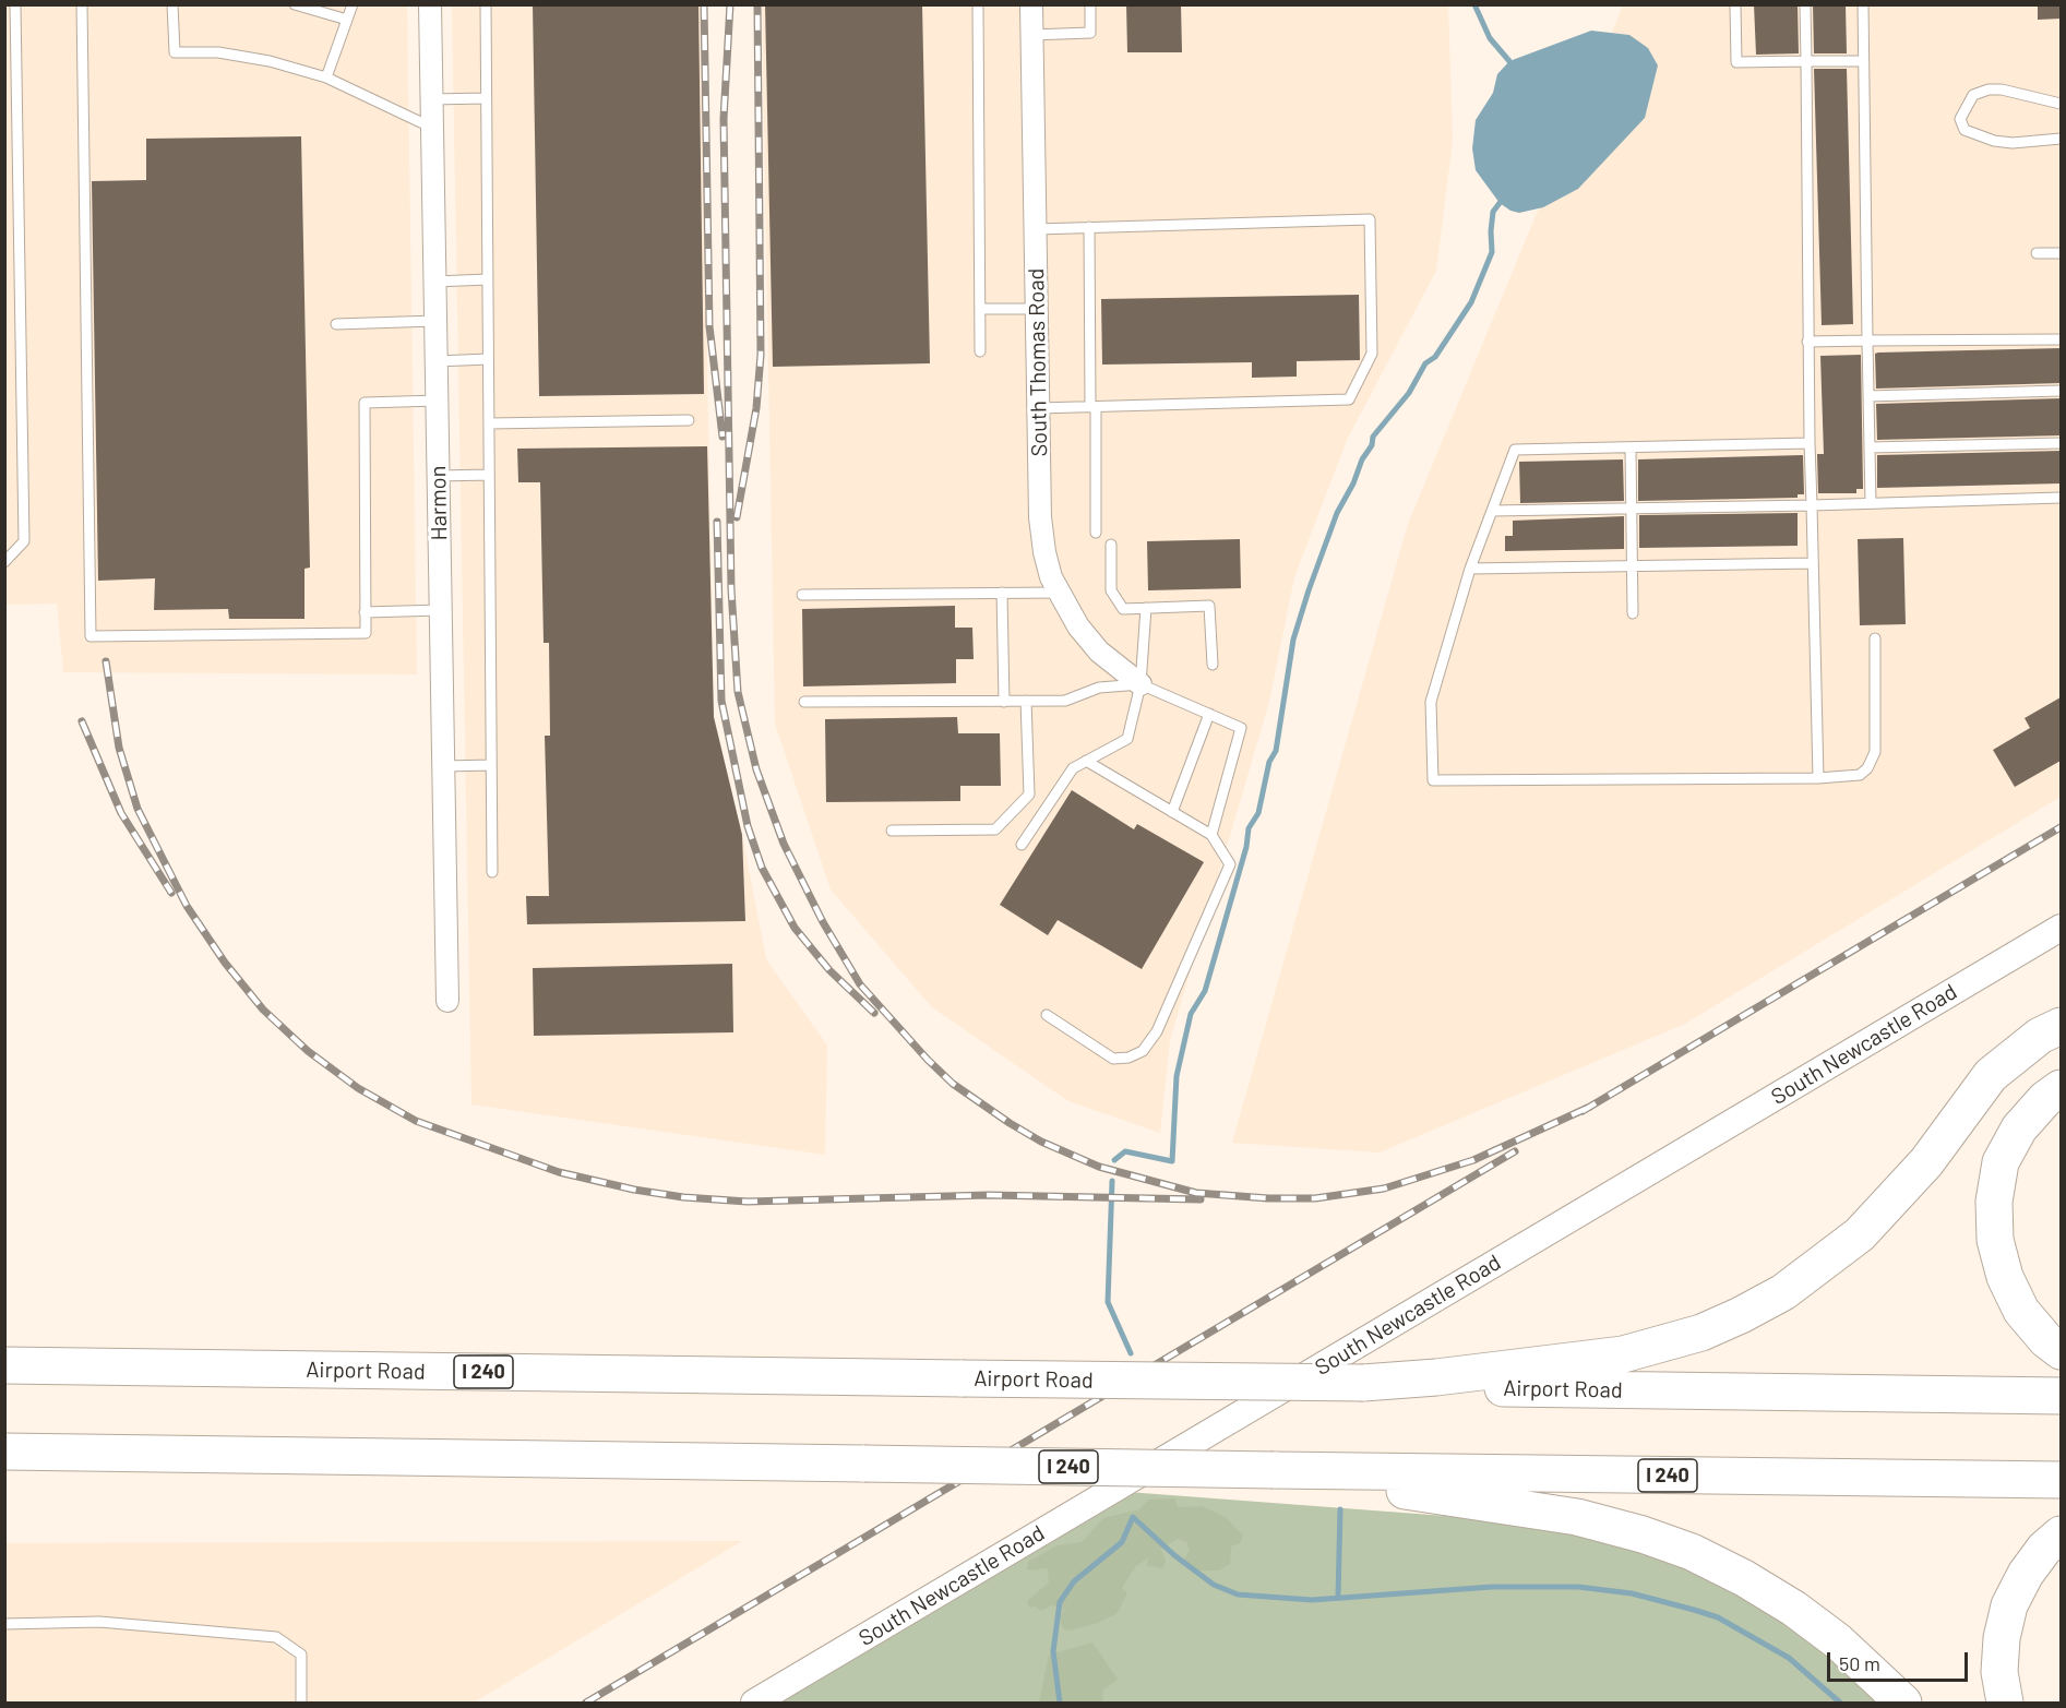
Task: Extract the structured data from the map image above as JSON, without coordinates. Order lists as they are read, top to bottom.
{
  "streets": {
    "highway": ["Airport Road", "I 240"],
    "street": ["South Thomas Road", "Harmon", "South Newcastle Road"]
  },
  "scale_bar": "50 m"
}
